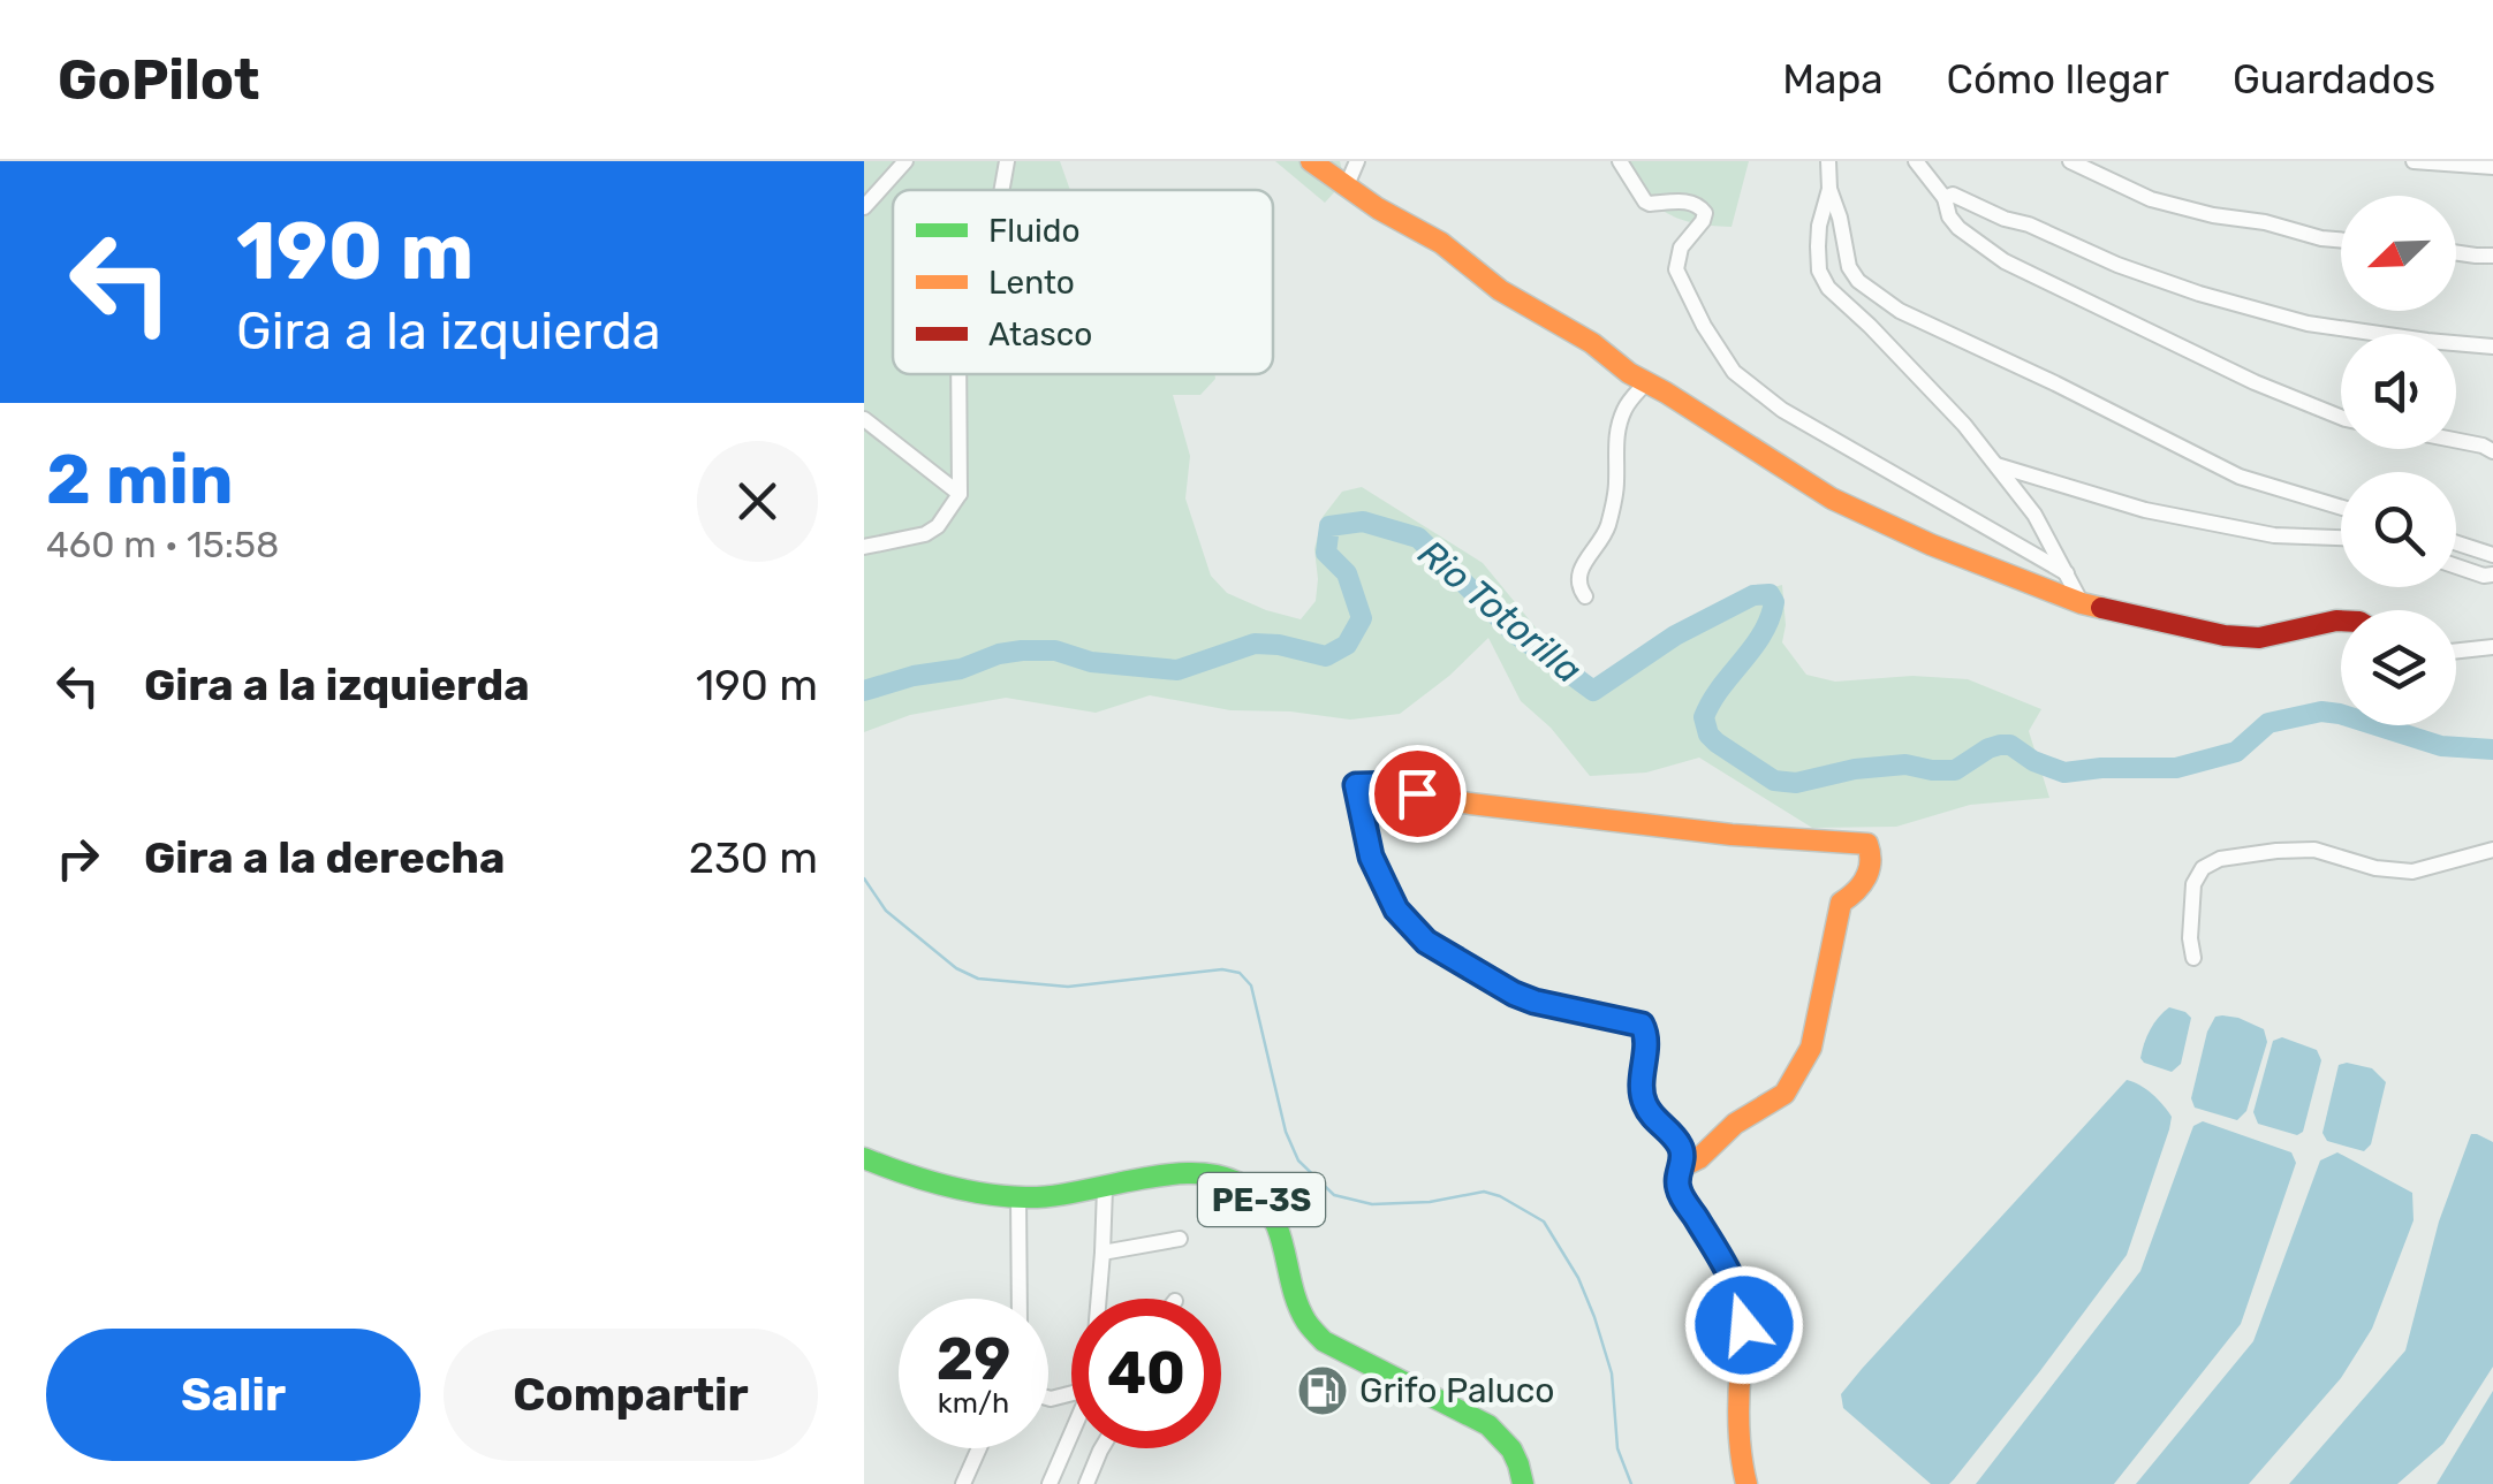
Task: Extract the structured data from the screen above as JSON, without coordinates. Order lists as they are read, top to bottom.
{
  "streets": {
    "main road": ["PE-3S"]
  },
  "water": ["Rio Totorilla"],
  "places": {
    "fuel station": ["Grifo Paluco"]
  },
  "legend": ["Fluido", "Lento", "Atasco"],
  "north": "bottom left",
  "page": {
    "header": "GoPilot",
    "nav": ["Mapa", "Cómo llegar", "Guardados"],
    "turn": ["190 m", "Gira a la izquierda"],
    "heading": ["2 min", "460 m · 15:58"],
    "list": [
      {
        "name": "Gira a la izquierda",
        "value": "190 m"
      },
      {
        "name": "Gira a la derecha",
        "value": "230 m"
      }
    ],
    "speed": "29 km/h",
    "limit": "40",
    "buttons": ["Salir", "Compartir"]
  }
}
